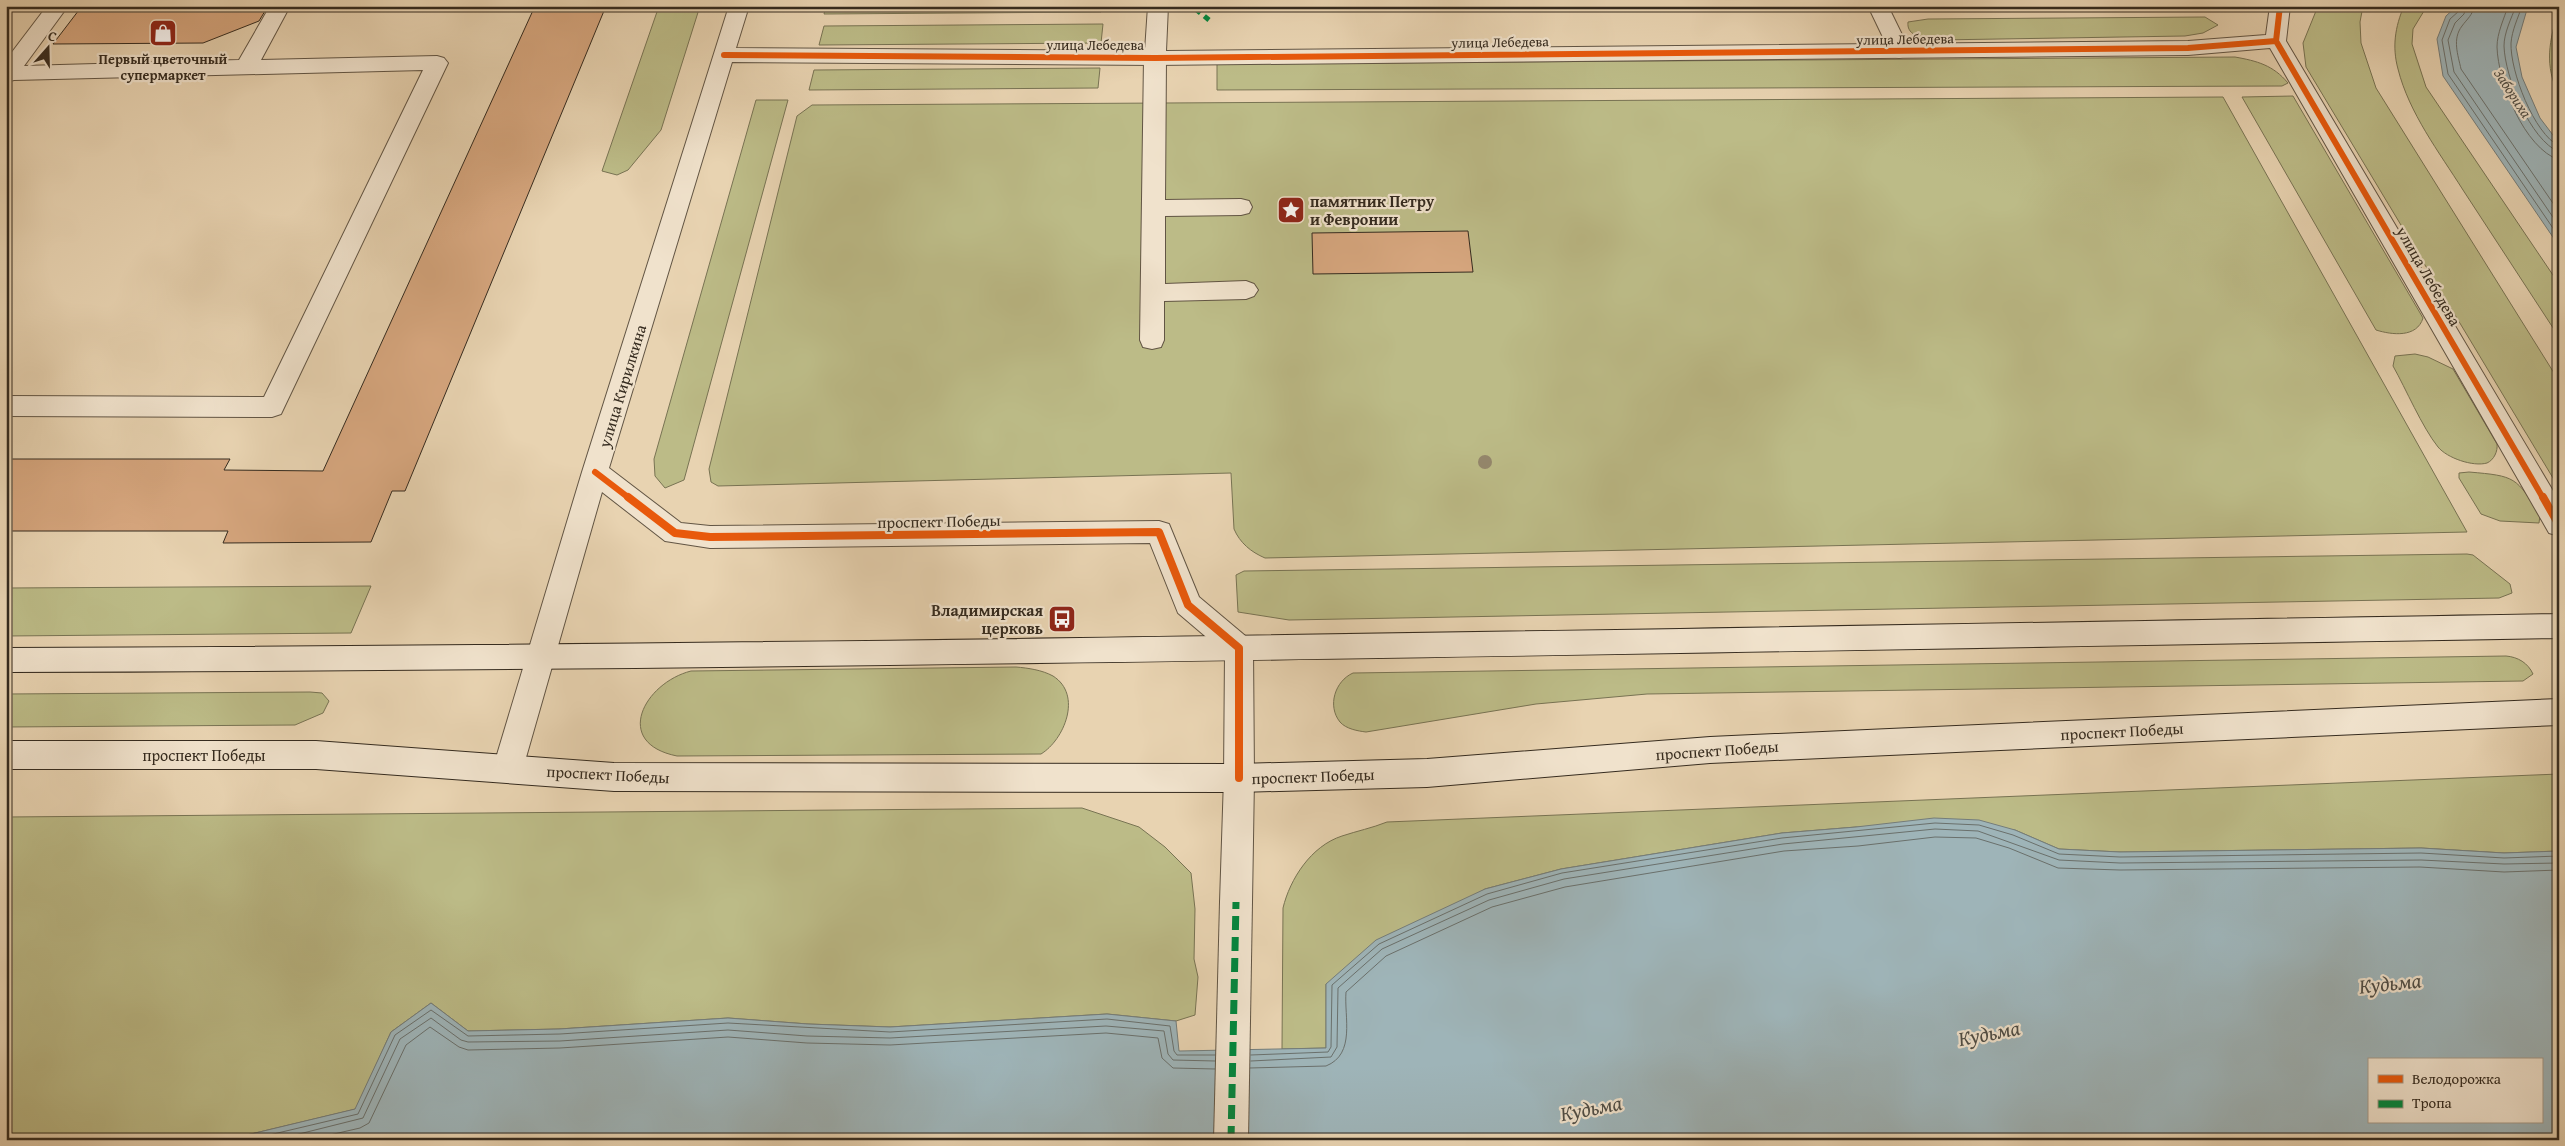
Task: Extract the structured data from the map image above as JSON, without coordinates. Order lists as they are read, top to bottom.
{
  "streets": {
    "street": ["улица Лебедева", "улица Кирилкина", "проспект Победы"]
  },
  "crossings": [
    ["улица Лебедева", "улица Кирилкина"],
    ["улица Кирилкина", "проспект Победы"]
  ],
  "water": ["Забориха", "Кудьма"],
  "places": {
    "shop": ["Первый цветочный супермаркет"],
    "place": ["памятник Петру и Февронии"],
    "bus stop": ["Владимирская церковь"]
  },
  "legend": ["Велодорожка", "Тропа"],
  "north": "top"
}
